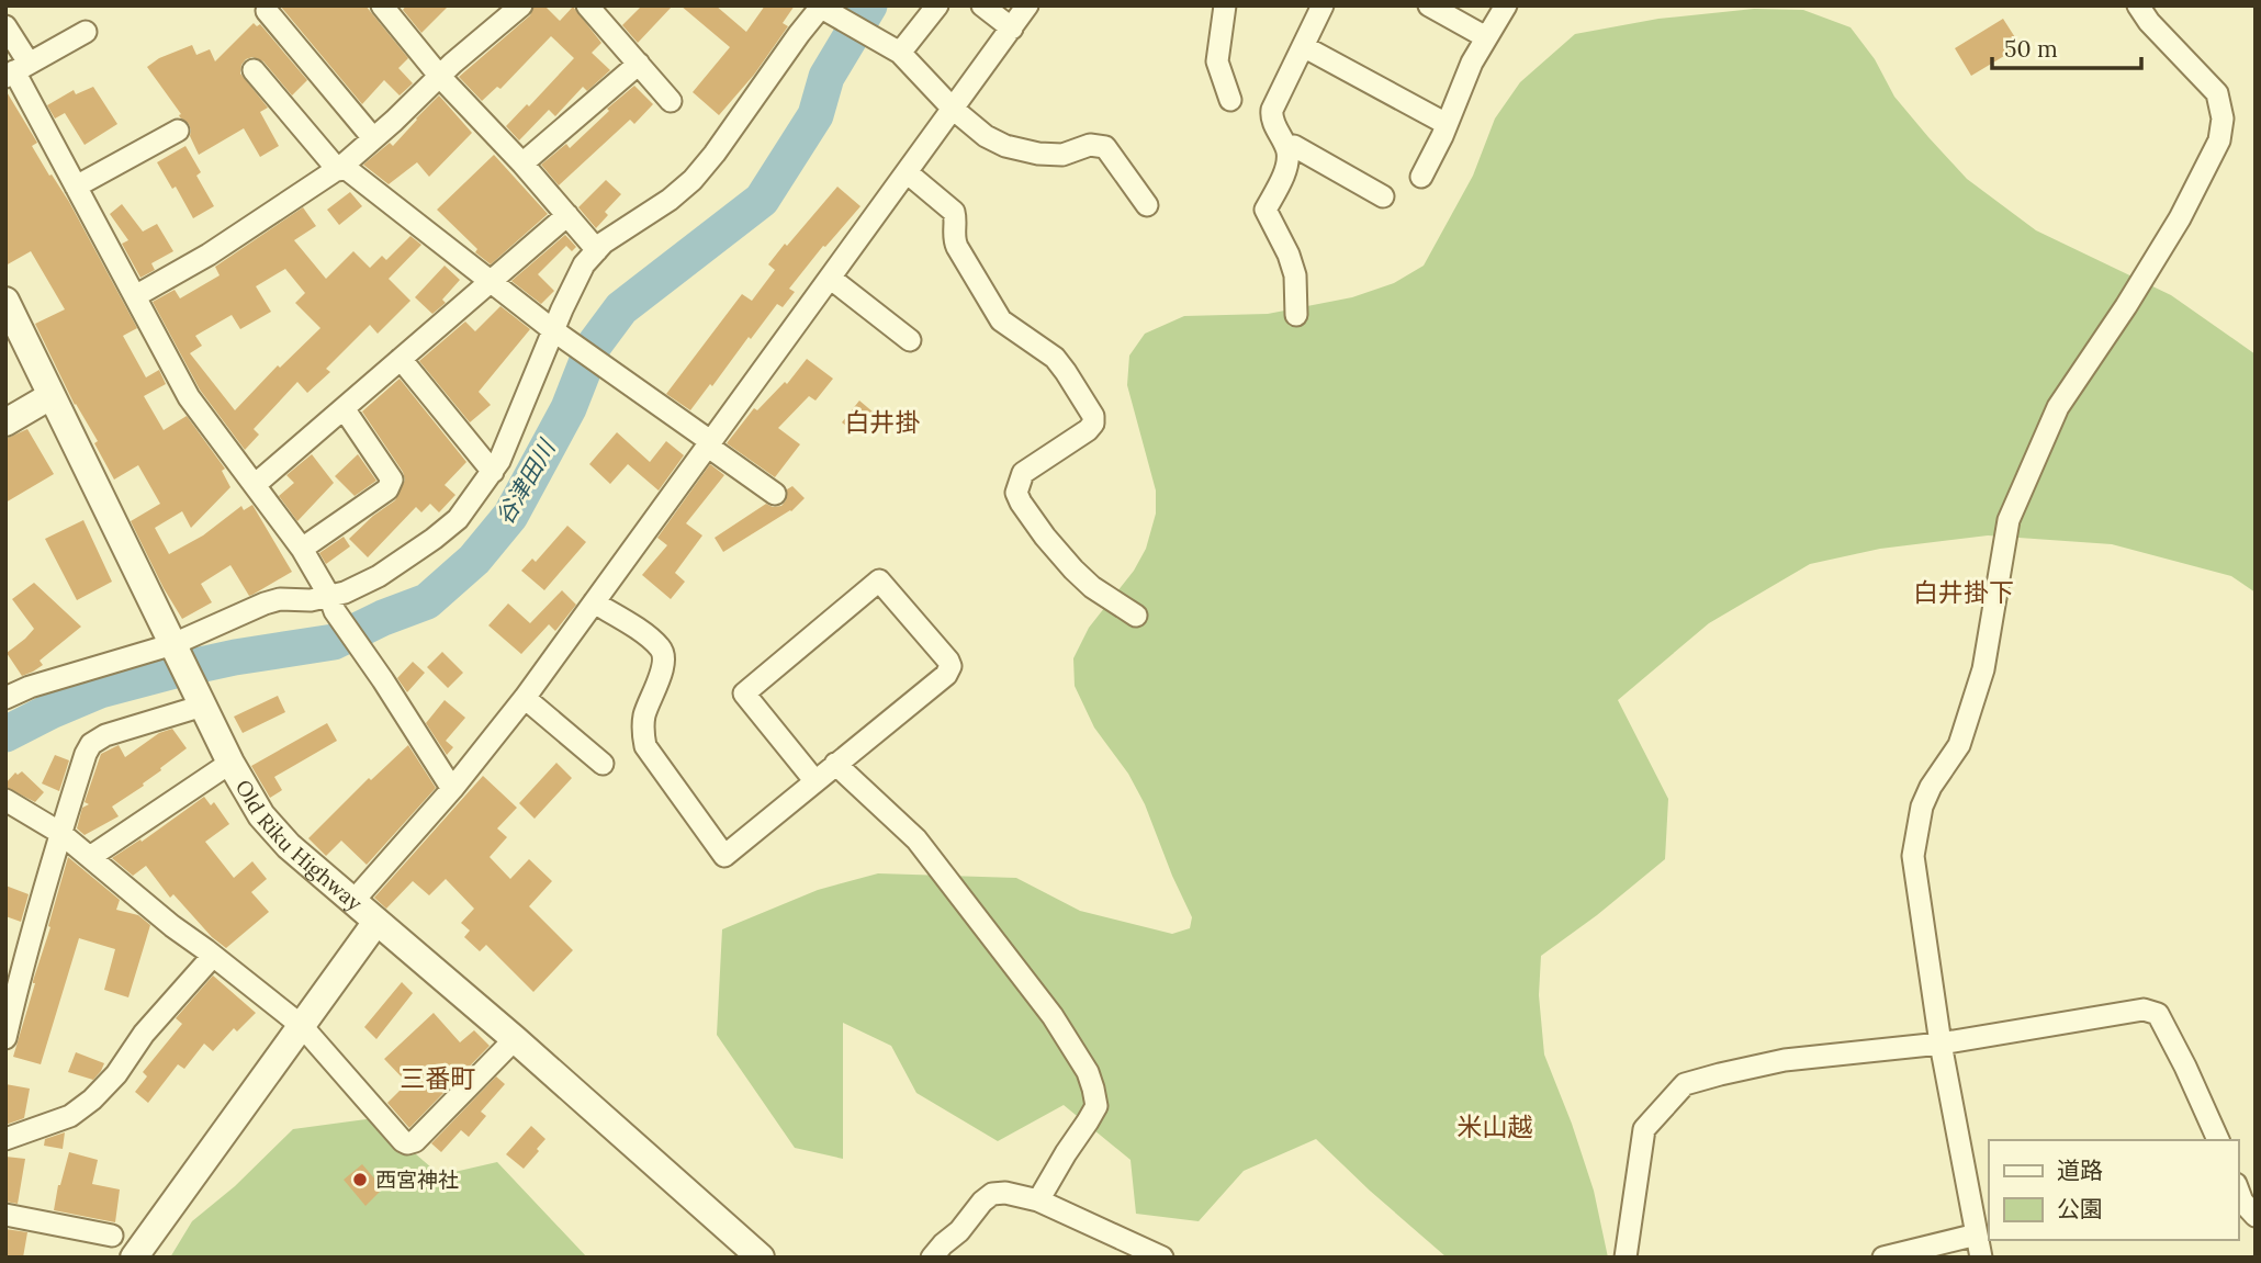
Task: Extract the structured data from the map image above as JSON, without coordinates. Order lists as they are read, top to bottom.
{
  "streets": {
    "street": ["Old Riku Highway"]
  },
  "districts": [
    "白井掛",
    "白井掛下",
    "三番町",
    "米山越"
  ],
  "water": ["谷津田川"],
  "places": ["西宮神社"],
  "legend": ["道路", "公園"],
  "scale_bar": "50 m"
}
